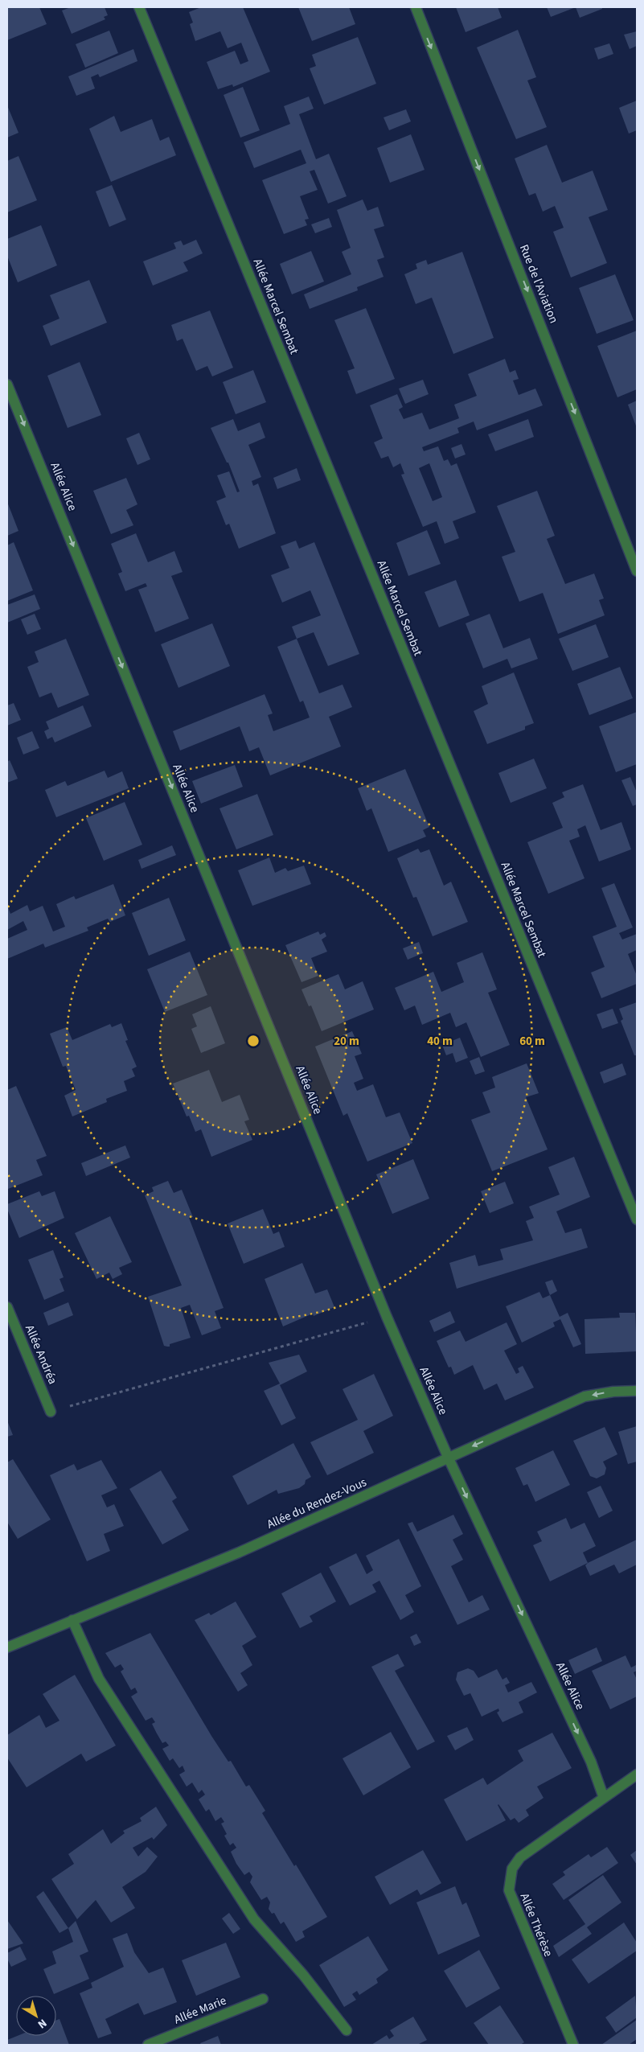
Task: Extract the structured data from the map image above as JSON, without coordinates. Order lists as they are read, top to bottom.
{
  "streets": {
    "street": [
      "Rue de l'Aviation",
      "Allée Marcel Sembat",
      "Allée Alice",
      "Allée Andréa",
      "Allée du Rendez-Vous",
      "Allée Thérèse",
      "Allée Marie"
    ]
  },
  "crossings": [
    ["Allée Alice", "Allée du Rendez-Vous"],
    ["Allée Alice", "Allée Thérèse"]
  ],
  "one_way": ["Rue de l'Aviation", "Allée Alice"],
  "north": "bottom right",
  "rings": ["20 m", "40 m", "60 m"]
}
